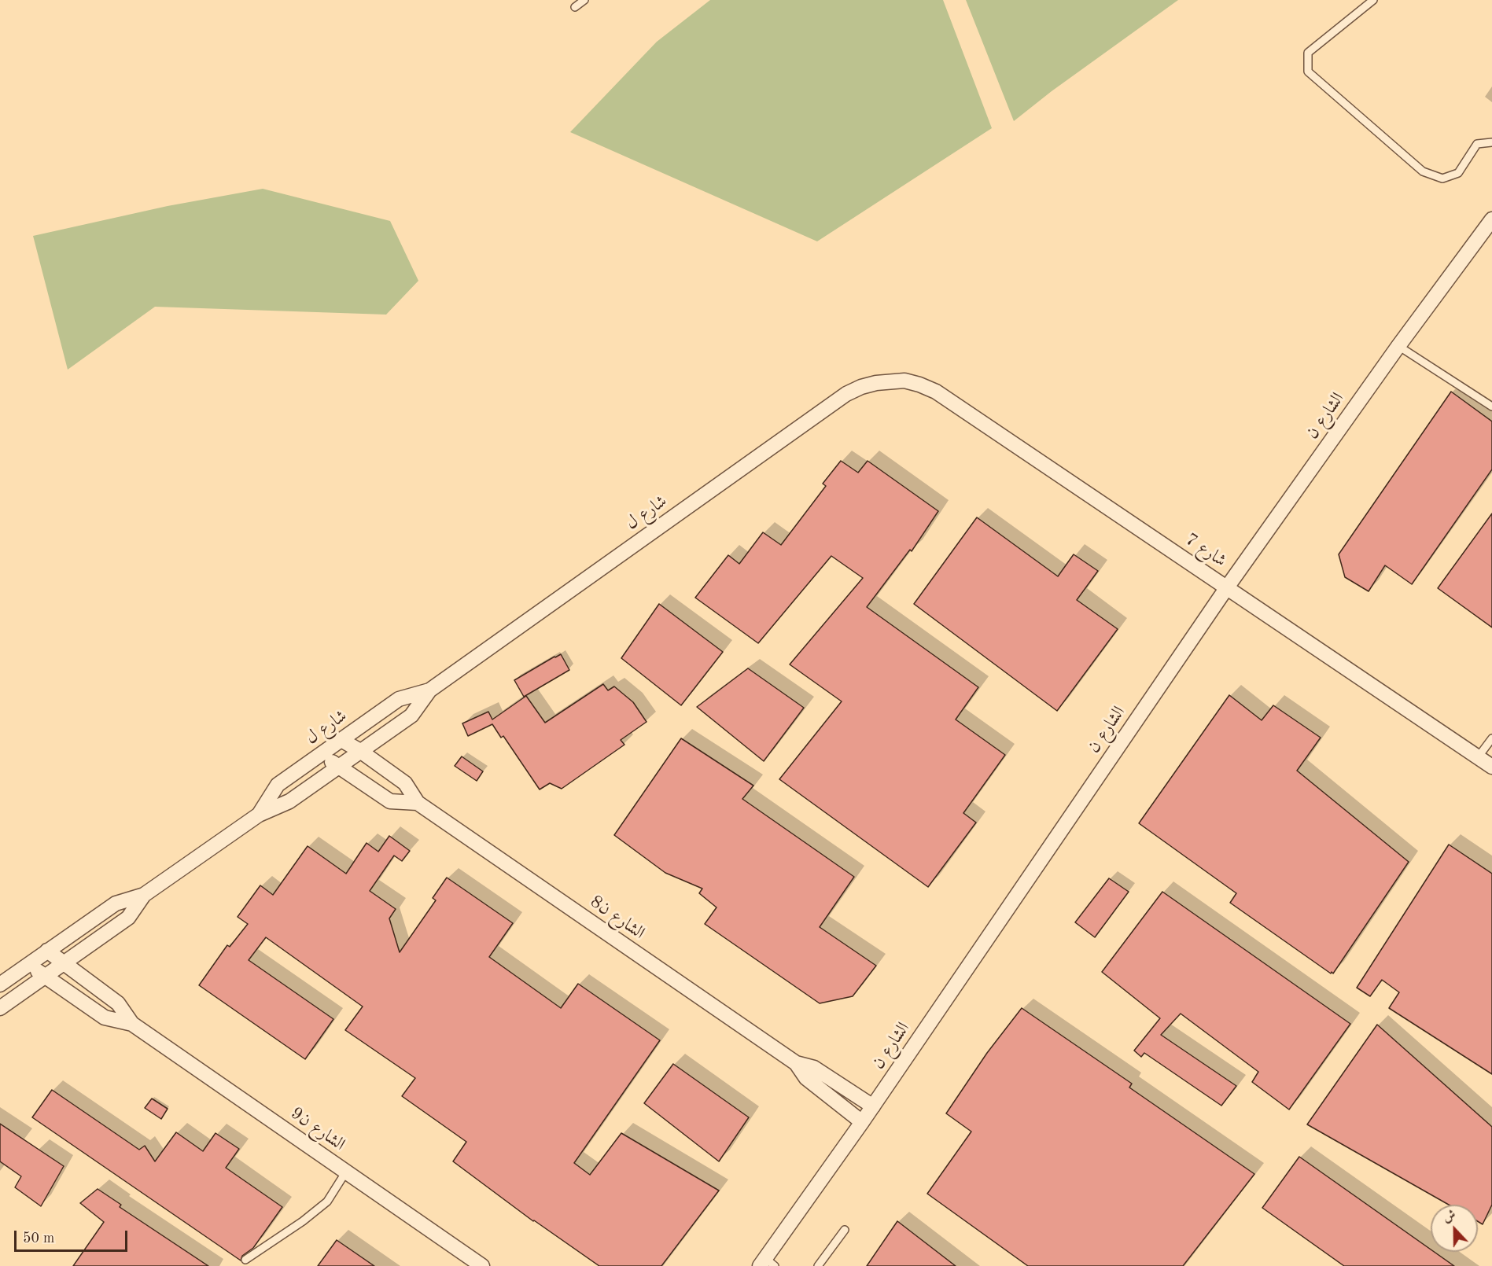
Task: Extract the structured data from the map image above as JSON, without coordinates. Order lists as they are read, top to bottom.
{
  "streets": {
    "street": [
      "الشارع ن",
      "شارع ل",
      "شارع 7",
      "الشارع ن8",
      "الشارع ن9"
    ]
  },
  "crossings": [
    ["الشارع ن", "شارع 7"],
    ["الشارع ن", "الشارع ن8"],
    ["شارع ل", "شارع 7"],
    ["شارع ل", "الشارع ن8"],
    ["شارع ل", "الشارع ن9"]
  ],
  "scale_bar": "50 m",
  "north": "top"
}
